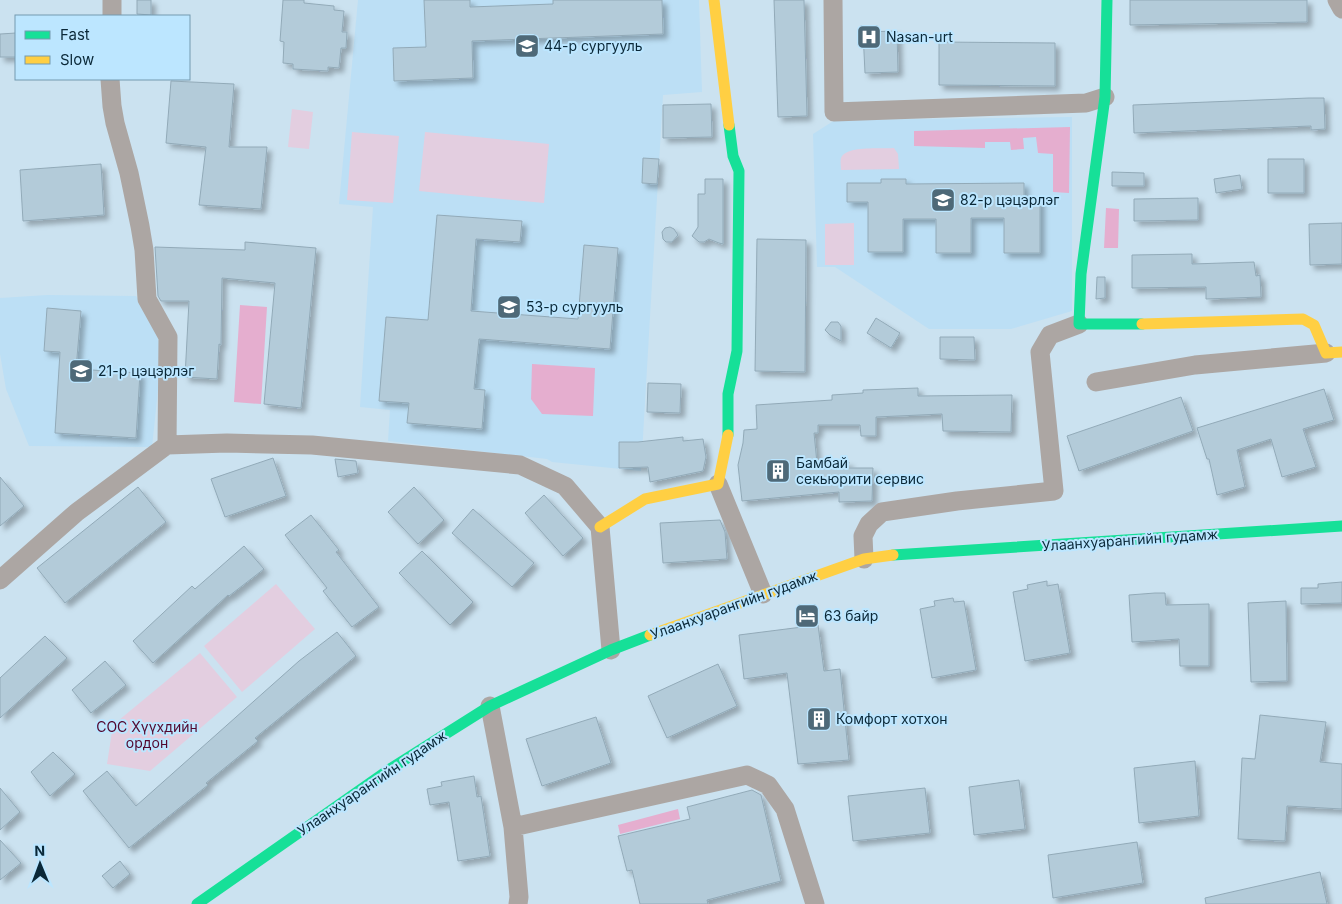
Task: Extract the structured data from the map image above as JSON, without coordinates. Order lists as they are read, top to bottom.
{
  "streets": {
    "main road": ["Улаанхуарангийн гудамж"]
  },
  "parks": ["СОС Хүүхдийн ордон"],
  "places": {
    "hospital": ["Nasan-urt"],
    "school or university": [
      "44-р сургууль",
      "82-р цэцэрлэг",
      "53-р сургууль",
      "21-р цэцэрлэг"
    ],
    "building": ["Бамбай секьюрити сервис", "Комфорт хотхон"],
    "hotel": ["63 байр"]
  },
  "legend": ["Fast", "Slow"],
  "north": "top"
}
